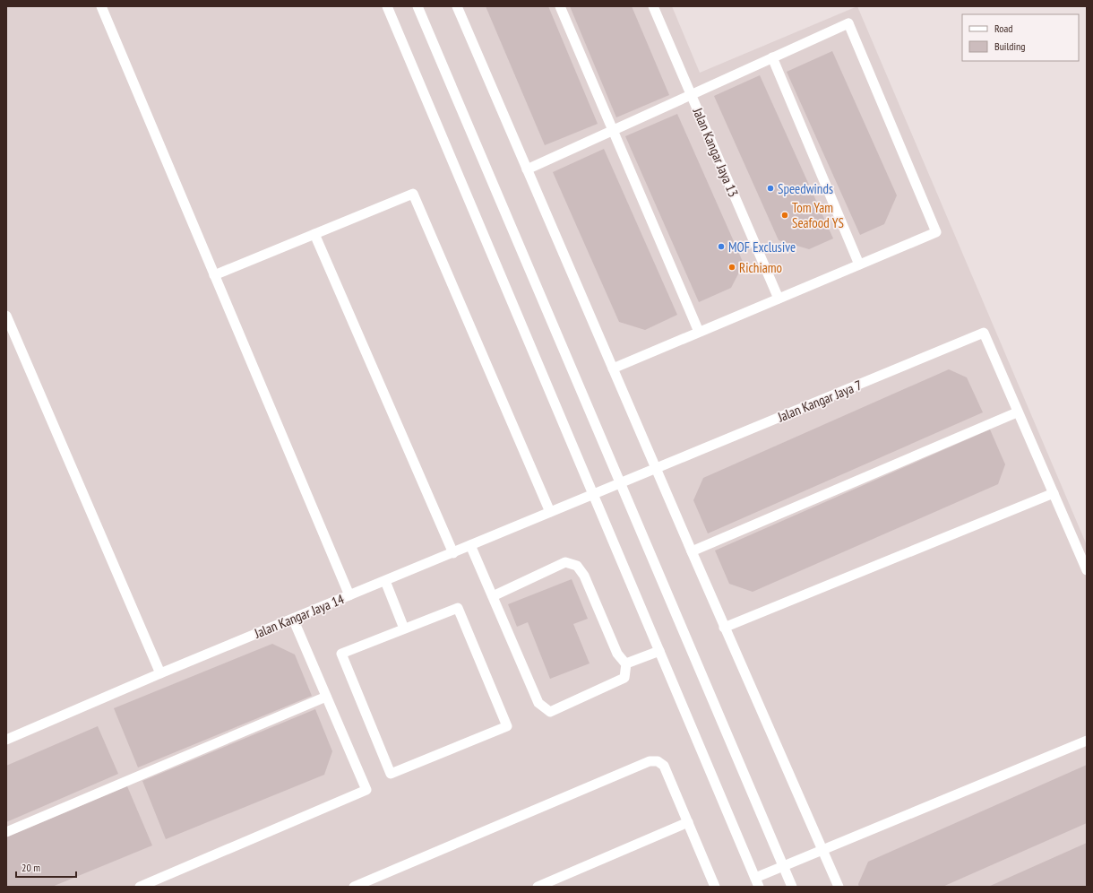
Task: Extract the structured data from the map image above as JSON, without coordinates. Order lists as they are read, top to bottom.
{
  "streets": {
    "street": ["Jalan Kangar Jaya 13", "Jalan Kangar Jaya 7", "Jalan Kangar Jaya 14"]
  },
  "crossings": [
    ["Jalan Kangar Jaya 7", "Jalan Kangar Jaya 14"]
  ],
  "places": [
    "Speedwinds",
    "Tom Yam Seafood YS",
    "MOF Exclusive",
    "Richiamo"
  ],
  "legend": ["Road", "Building"],
  "scale_bar": "20 m"
}
